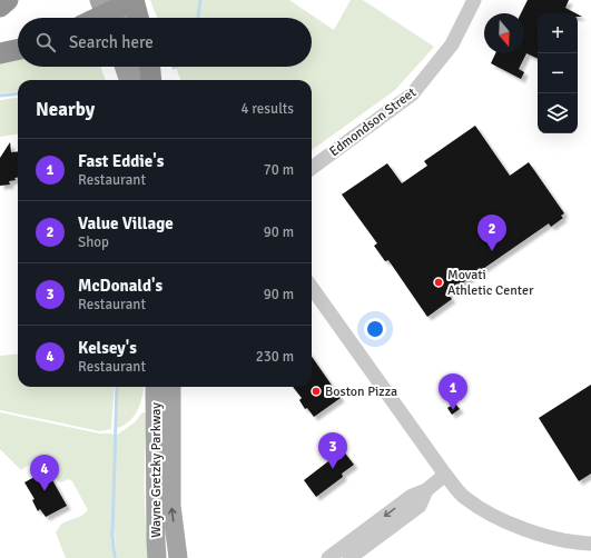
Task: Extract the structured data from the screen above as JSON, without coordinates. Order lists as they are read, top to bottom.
{
  "streets": {
    "main road": ["Wayne Gretzky Parkway"],
    "street": ["Edmondson Street"]
  },
  "places": ["Movati Athletic Center", "Boston Pizza"],
  "north": "bottom",
  "page": {
    "map_buttons": ["+", "−"],
    "search": "Search here",
    "heading": ["Nearby", "4 results"],
    "list": [
      {
        "mark": "1",
        "name": "Fast Eddie's",
        "note": "Restaurant",
        "value": "70 m"
      },
      {
        "mark": "2",
        "name": "Value Village",
        "note": "Shop",
        "value": "90 m"
      },
      {
        "mark": "3",
        "name": "McDonald's",
        "note": "Restaurant",
        "value": "90 m"
      },
      {
        "mark": "4",
        "name": "Kelsey's",
        "note": "Restaurant",
        "value": "230 m"
      }
    ],
    "pins": [
      "2",
      "1",
      "3",
      "4"
    ]
  }
}
